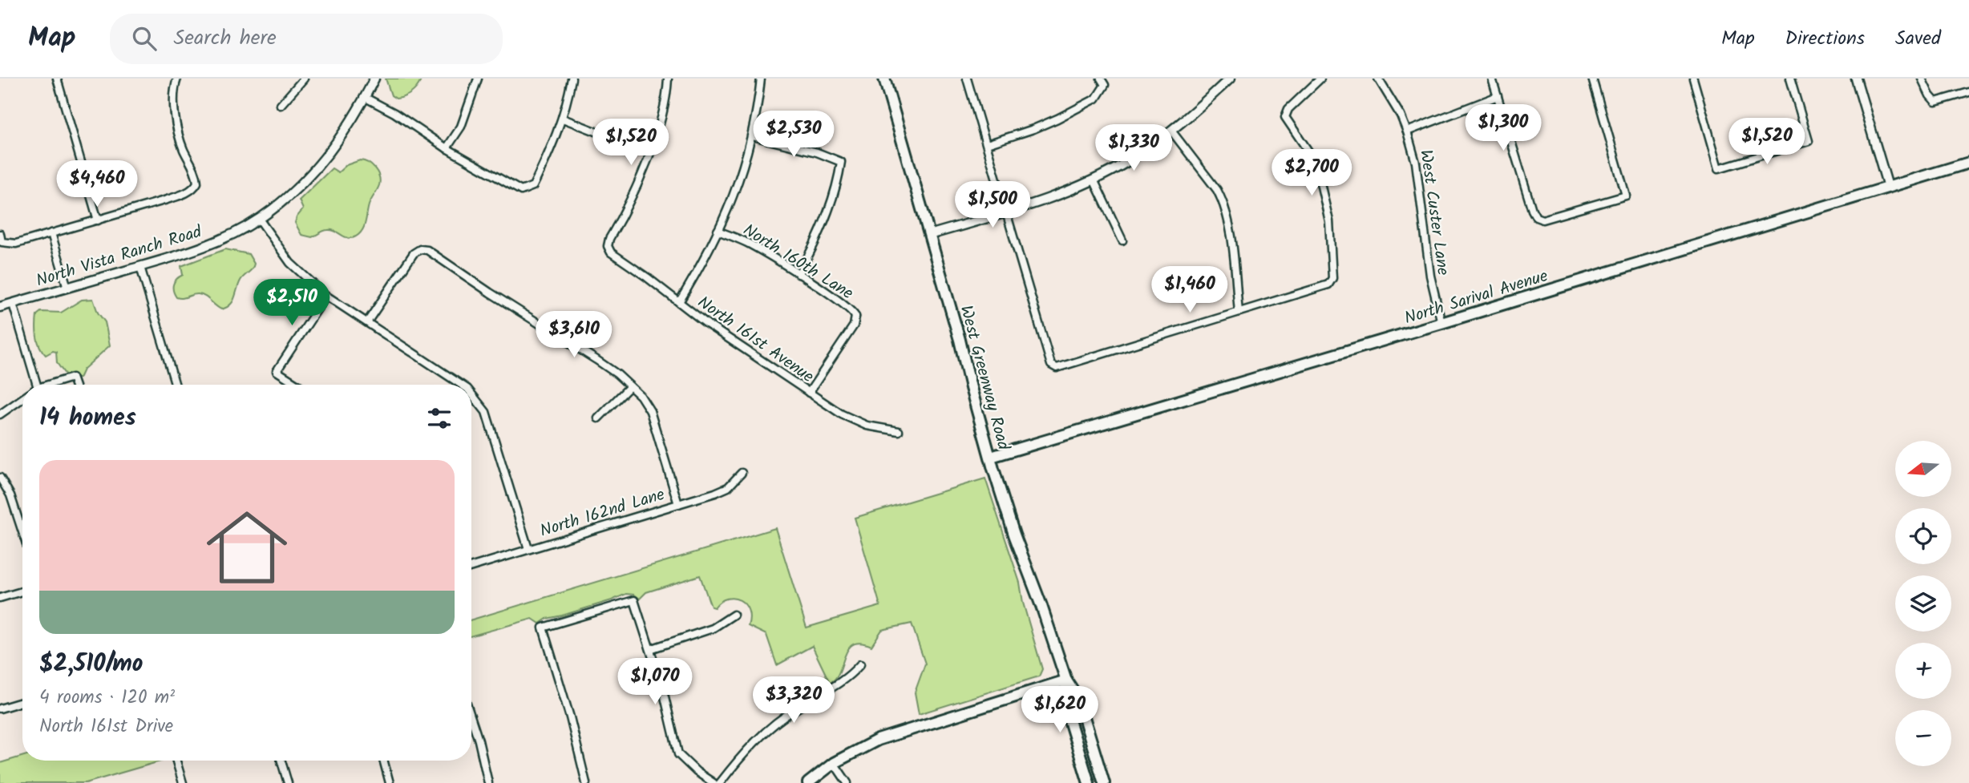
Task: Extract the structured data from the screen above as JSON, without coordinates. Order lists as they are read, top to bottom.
{
  "streets": {
    "main road": ["North Sarival Avenue", "West Greenway Road"],
    "street": [
      "West Custer Lane",
      "North Vista Ranch Road",
      "North 160th Lane",
      "North 161st Avenue",
      "North 162nd Lane"
    ]
  },
  "crossings": [
    ["West Custer Lane", "North Sarival Avenue"],
    ["North Sarival Avenue", "West Greenway Road"]
  ],
  "north": "left",
  "page": {
    "header": "Map",
    "search": "Search here",
    "nav": ["Map", "Directions", "Saved"],
    "price": [
      "$1,300",
      "$2,530",
      "$1,520",
      "$1,520",
      "$1,330",
      "$2,700",
      "$4,460",
      "$1,500",
      "$1,460",
      "$2,510",
      "$3,610",
      "$1,070",
      "$3,320",
      "$1,620"
    ],
    "heading": "14 homes",
    "map_buttons": ["+", "−"],
    "list": [
      {
        "name": "$2,510/mo",
        "note": "4 rooms · 120 m² · North 161st Drive"
      }
    ]
  }
}
